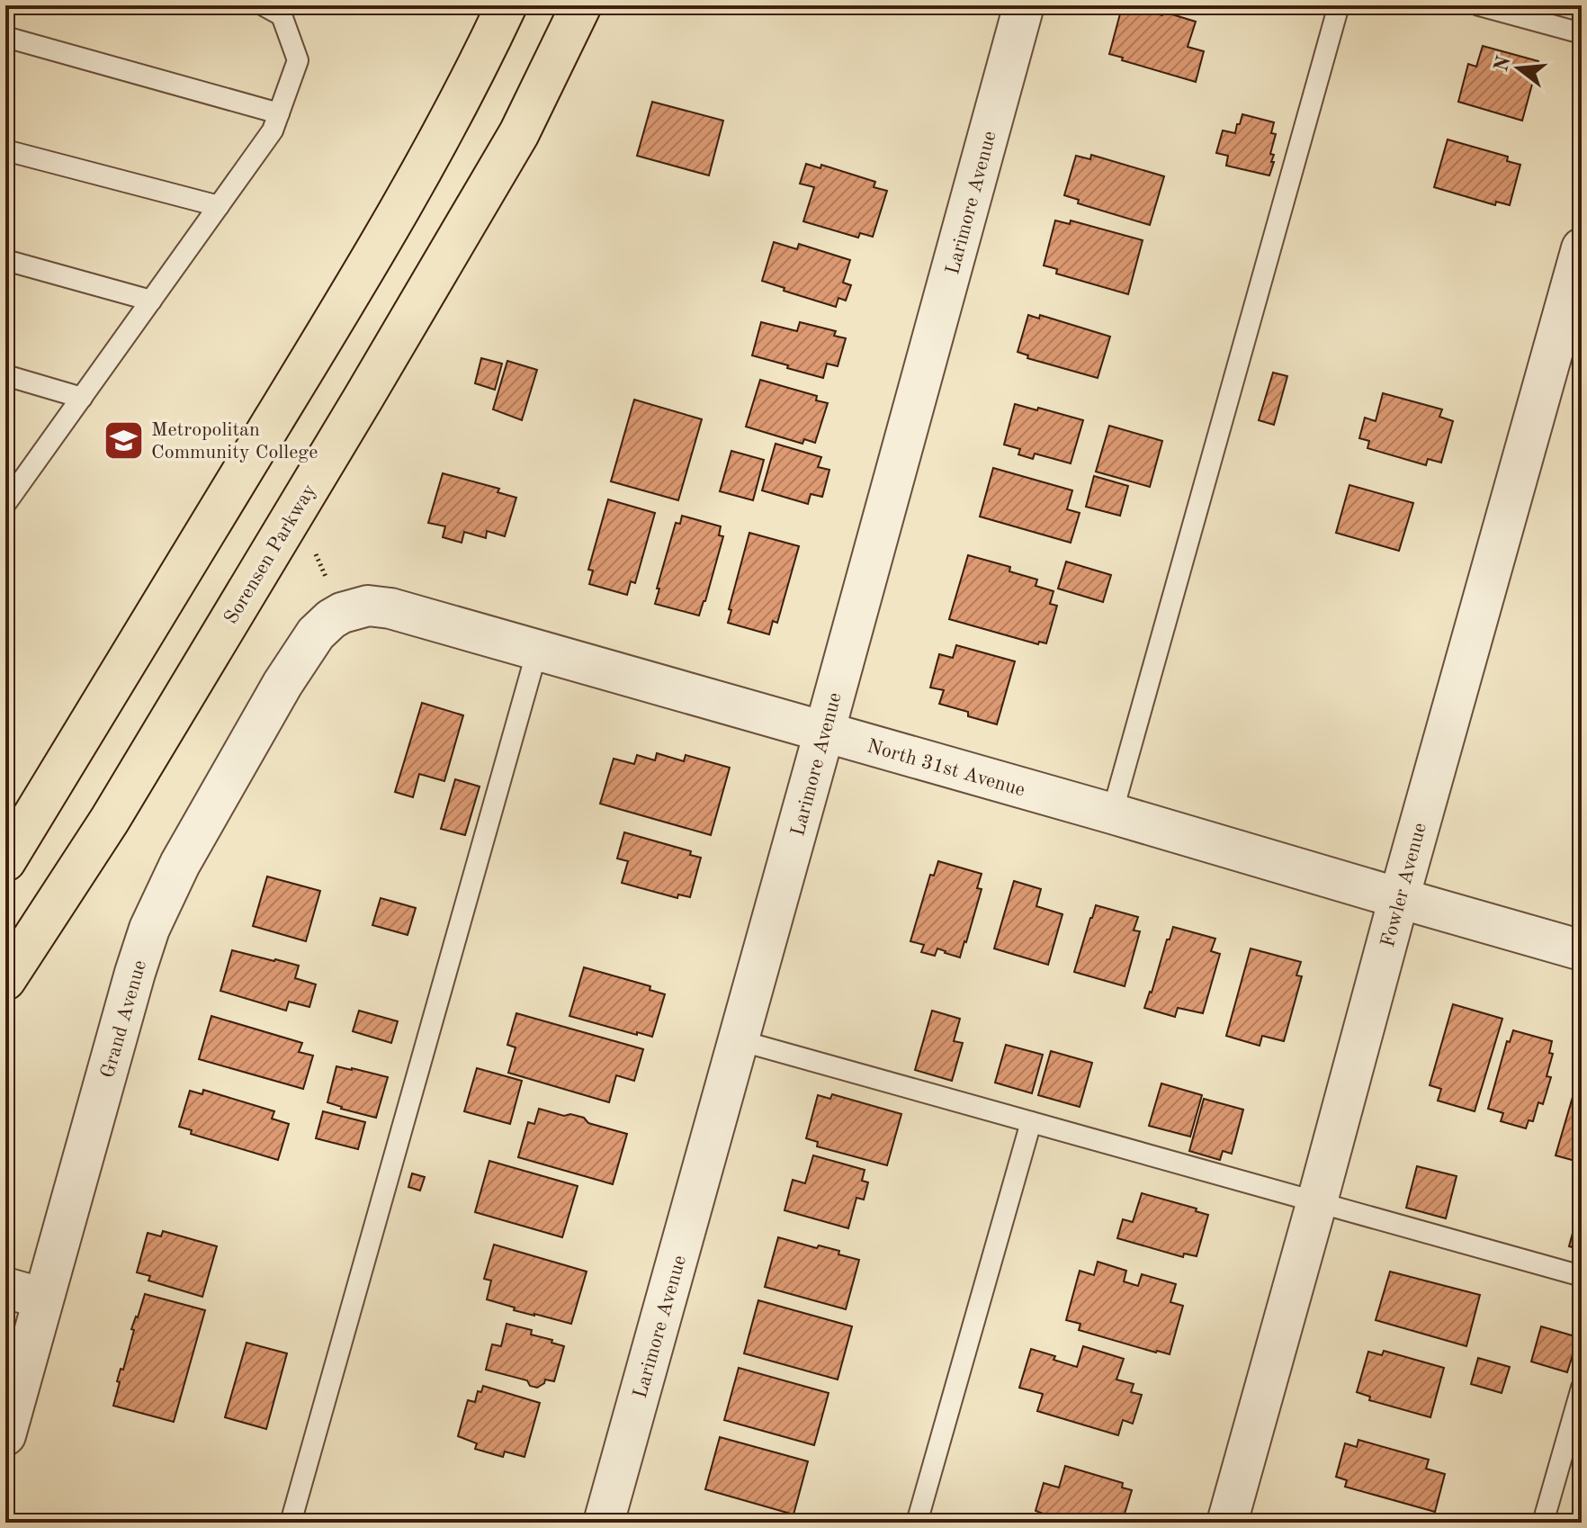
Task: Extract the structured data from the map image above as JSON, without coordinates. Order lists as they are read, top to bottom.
{
  "streets": {
    "main road": ["Sorensen Parkway"],
    "street": [
      "Larimore Avenue",
      "North 31st Avenue",
      "Fowler Avenue",
      "Grand Avenue"
    ]
  },
  "crossings": [
    ["Larimore Avenue", "North 31st Avenue"],
    ["North 31st Avenue", "Fowler Avenue"],
    ["North 31st Avenue", "Grand Avenue"]
  ],
  "places": {
    "school or university": ["Metropolitan Community College"]
  },
  "north": "left"
}
